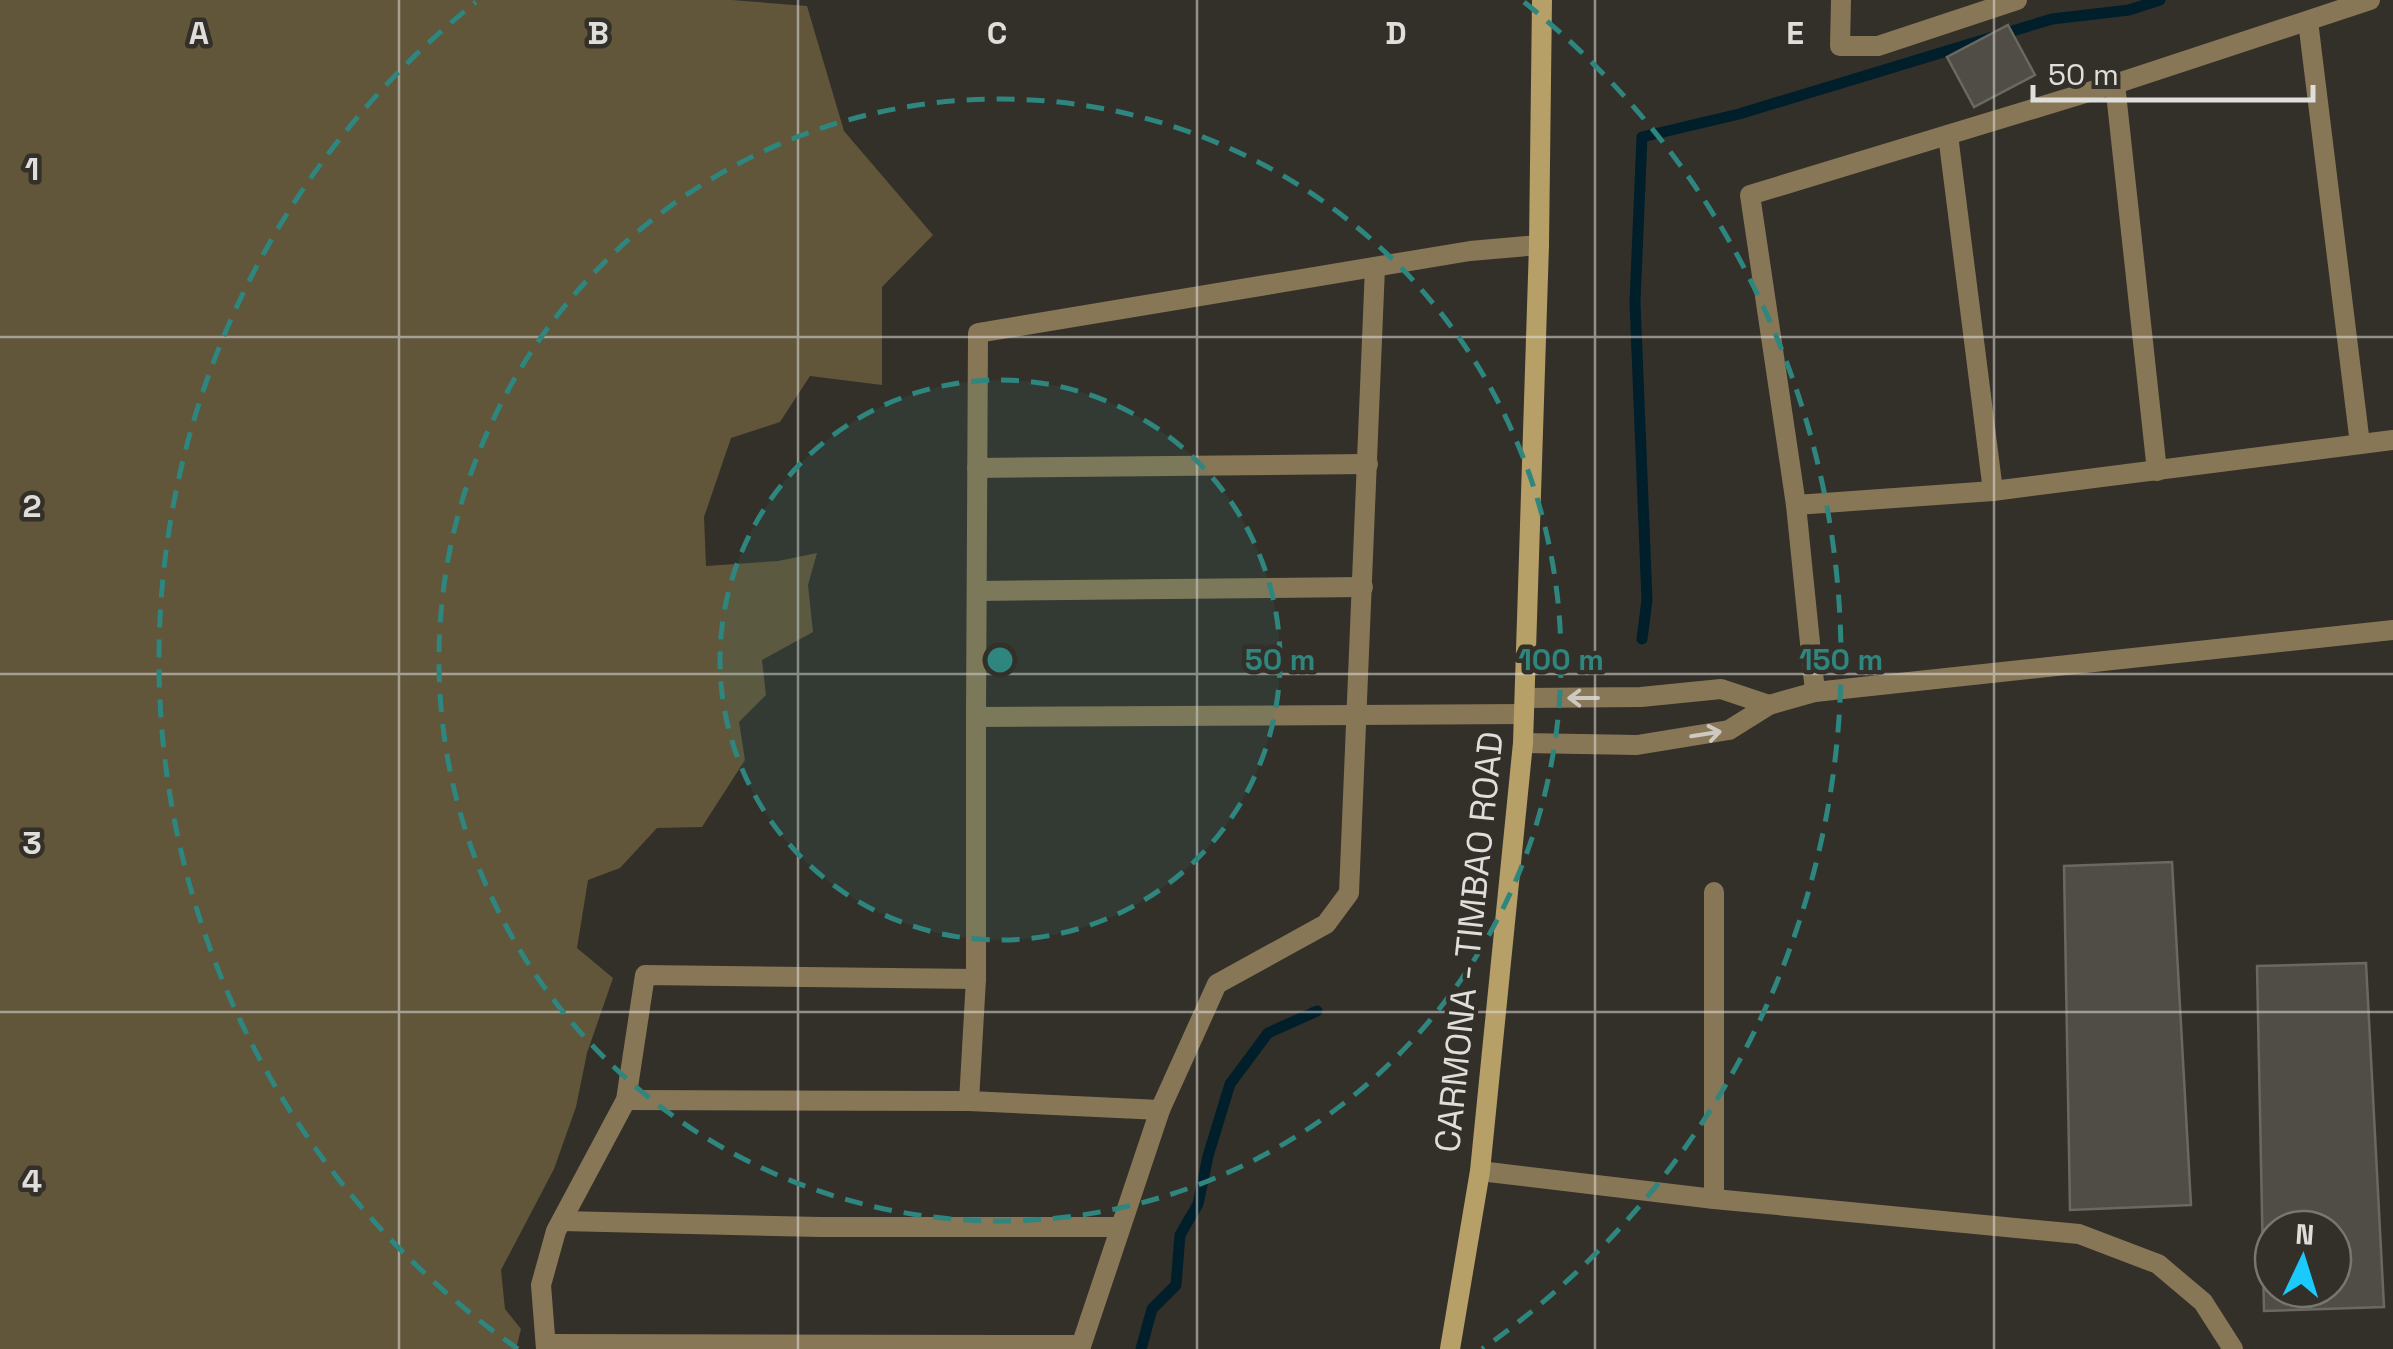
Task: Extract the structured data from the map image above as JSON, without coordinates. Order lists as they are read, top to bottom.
{
  "streets": {
    "main road": ["CARMONA - TIMBAO ROAD"]
  },
  "scale_bar": "50 m",
  "north": "top",
  "grid": {
    "columns": [
      "A",
      "B",
      "C",
      "D",
      "E"
    ],
    "rows": [
      "1",
      "2",
      "3",
      "4"
    ]
  },
  "rings": ["50 m", "100 m", "150 m"]
}
